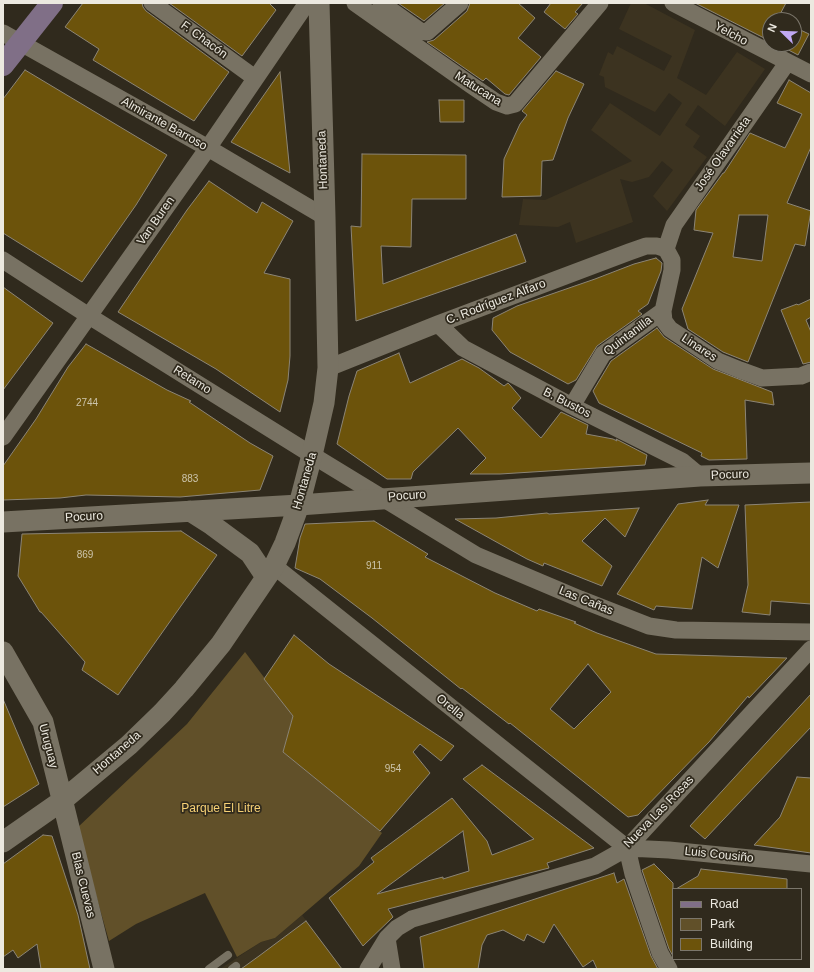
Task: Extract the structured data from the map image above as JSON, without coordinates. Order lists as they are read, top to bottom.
{
  "streets": {
    "street": [
      "Yelcho",
      "F. Chacón",
      "Matucana",
      "Almirante Barroso",
      "José Olavarrieta",
      "Hontaneda",
      "Van Buren",
      "C. Rodríguez Alfaro",
      "Quintanilla",
      "Linares",
      "Retamo",
      "B. Bustos",
      "Pocuro",
      "Las Cañas",
      "Orella",
      "Uruguay",
      "Nueva Las Rosas",
      "Luis Cousiño",
      "Blas Cuevas"
    ]
  },
  "crossings": [
    ["Yelcho", "José Olavarrieta"],
    ["F. Chacón", "Van Buren"],
    ["Almirante Barroso", "Hontaneda"],
    ["Almirante Barroso", "Van Buren"],
    ["José Olavarrieta", "C. Rodríguez Alfaro"],
    ["Hontaneda", "C. Rodríguez Alfaro"],
    ["Hontaneda", "Retamo"],
    ["Hontaneda", "Pocuro"],
    ["Hontaneda", "Orella"],
    ["Hontaneda", "Uruguay"],
    ["Hontaneda", "Blas Cuevas"],
    ["Van Buren", "Retamo"],
    ["C. Rodríguez Alfaro", "B. Bustos"],
    ["Quintanilla", "Linares"],
    ["Quintanilla", "B. Bustos"],
    ["Retamo", "Pocuro"],
    ["Retamo", "Las Cañas"],
    ["B. Bustos", "Pocuro"],
    ["Pocuro", "Las Cañas"],
    ["Orella", "Nueva Las Rosas"],
    ["Orella", "Luis Cousiño"],
    ["Uruguay", "Blas Cuevas"],
    ["Nueva Las Rosas", "Luis Cousiño"]
  ],
  "parks": ["Parque El Litre"],
  "house_numbers": [
    "2744",
    "883",
    "869",
    "911",
    "954"
  ],
  "legend": ["Road", "Park", "Building"],
  "north": "top left"
}
